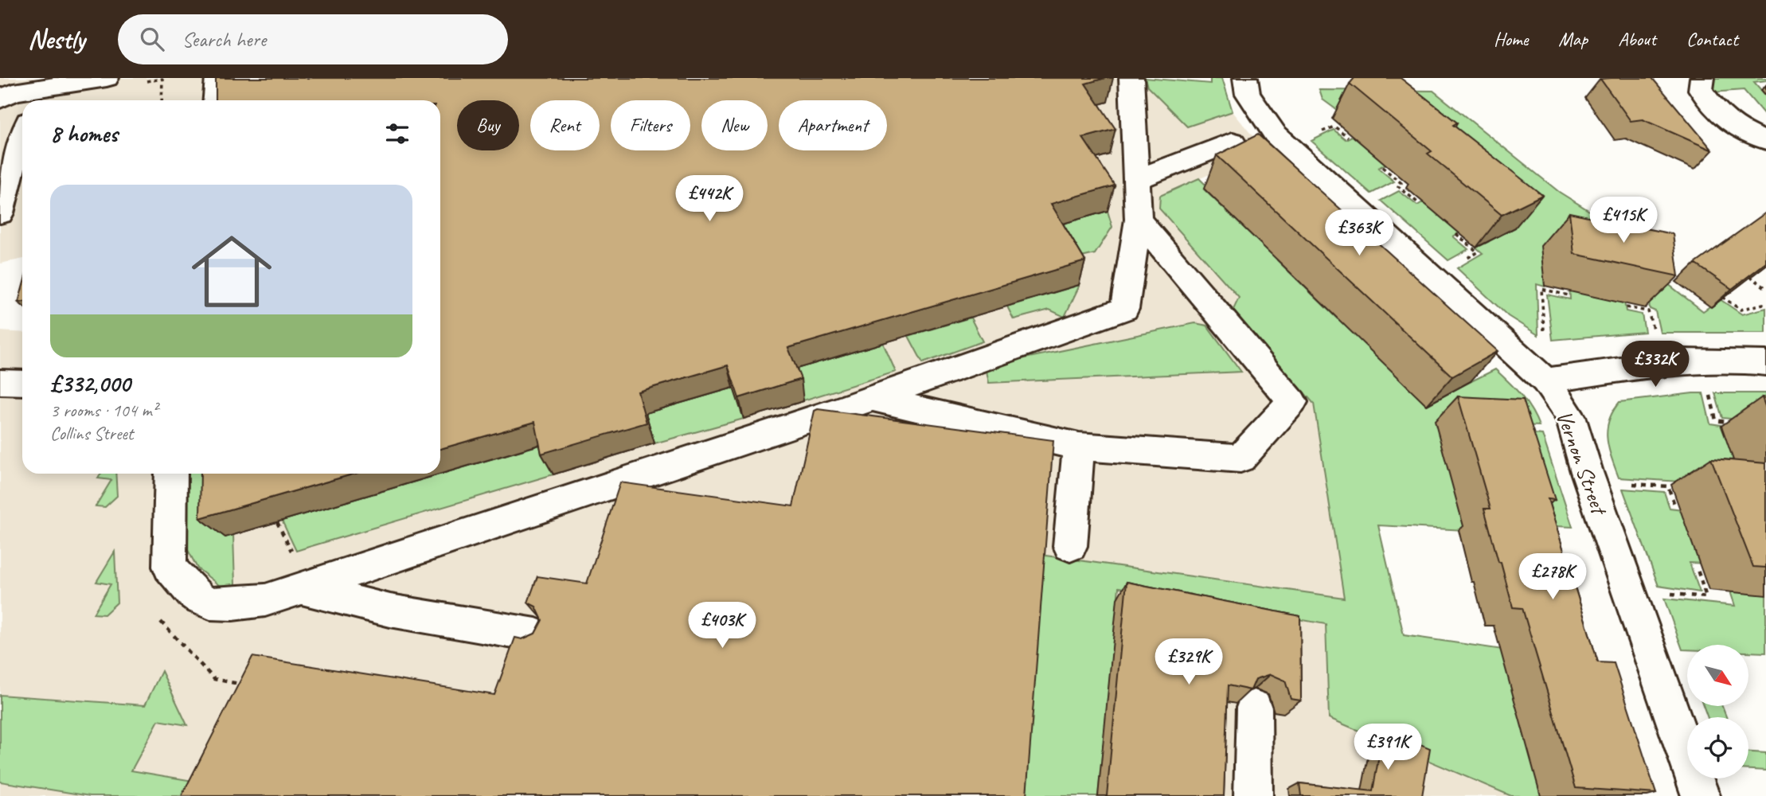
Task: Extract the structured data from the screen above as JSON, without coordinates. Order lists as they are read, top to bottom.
{
  "streets": {
    "street": ["Vernon Street"]
  },
  "north": "bottom right",
  "page": {
    "header": "Nestly",
    "search": "Search here",
    "nav": [
      "Home",
      "Map",
      "About",
      "Contact"
    ],
    "chip": [
      "Buy",
      "Rent",
      "Filters",
      "New",
      "Apartment"
    ],
    "heading": "8 homes",
    "list": [
      {
        "name": "£332,000",
        "note": "3 rooms · 104 m² · Collins Street"
      }
    ],
    "price": [
      "£442K",
      "£415K",
      "£363K",
      "£332K",
      "£278K",
      "£403K",
      "£329K",
      "£391K"
    ]
  }
}
